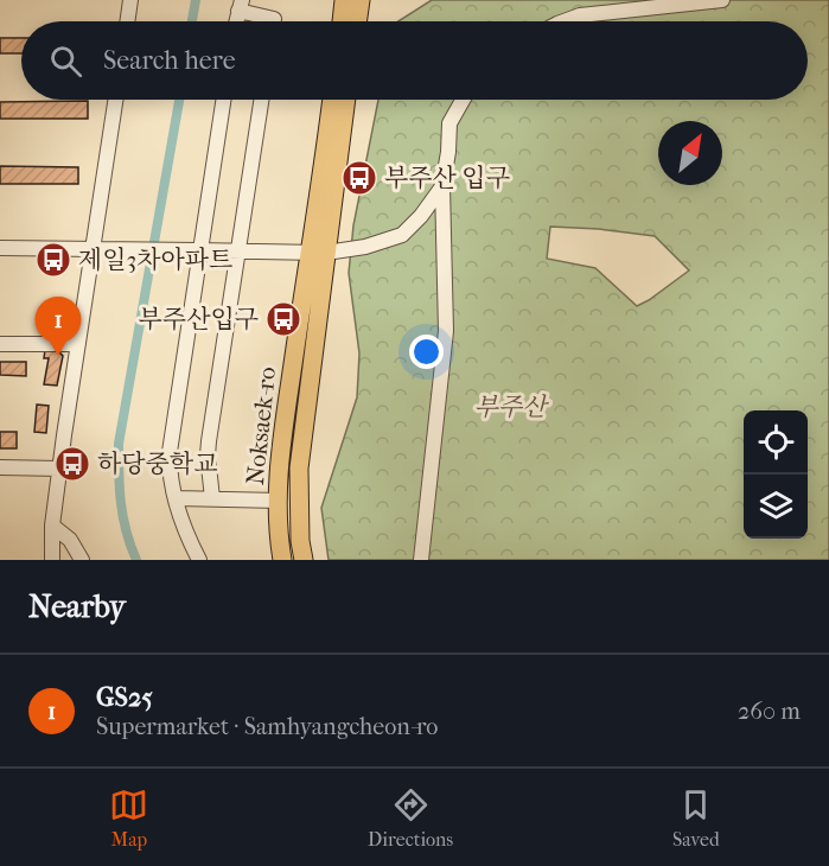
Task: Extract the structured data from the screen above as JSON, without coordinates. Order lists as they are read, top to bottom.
{
  "streets": {
    "main road": ["Noksaek-ro"]
  },
  "parks": ["부주산"],
  "places": {
    "bus stop": [
      "부주산 입구",
      "제일3차아파트",
      "부주산입구",
      "하당중학교"
    ]
  },
  "north": "top right",
  "page": {
    "search": "Search here",
    "pins": "1",
    "heading": "Nearby",
    "list": [
      {
        "mark": "1",
        "name": "GS25",
        "note": "Supermarket · Samhyangcheon-ro",
        "value": "260 m"
      }
    ],
    "nav": ["Map", "Directions", "Saved"]
  }
}
